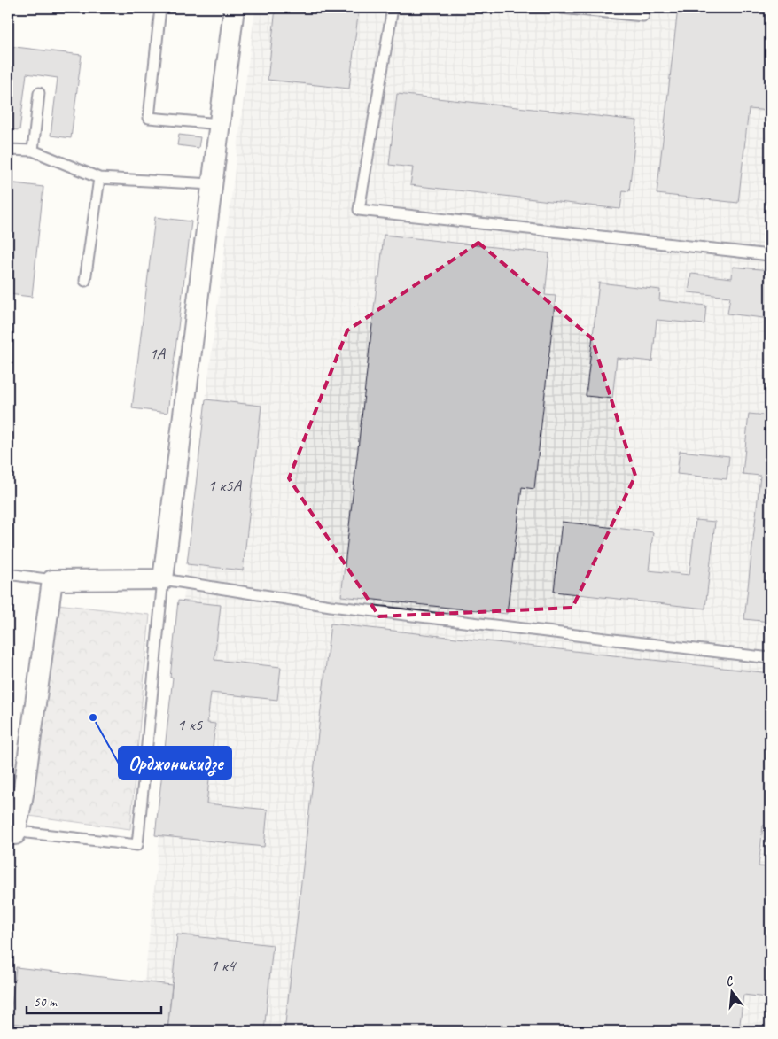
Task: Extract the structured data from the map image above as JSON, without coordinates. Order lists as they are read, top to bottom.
{
  "places": ["Орджоникидзе"],
  "house_numbers": [
    "1А",
    "1 к5А",
    "1 к5",
    "1 к4"
  ],
  "scale_bar": "50 m",
  "north": "top"
}
